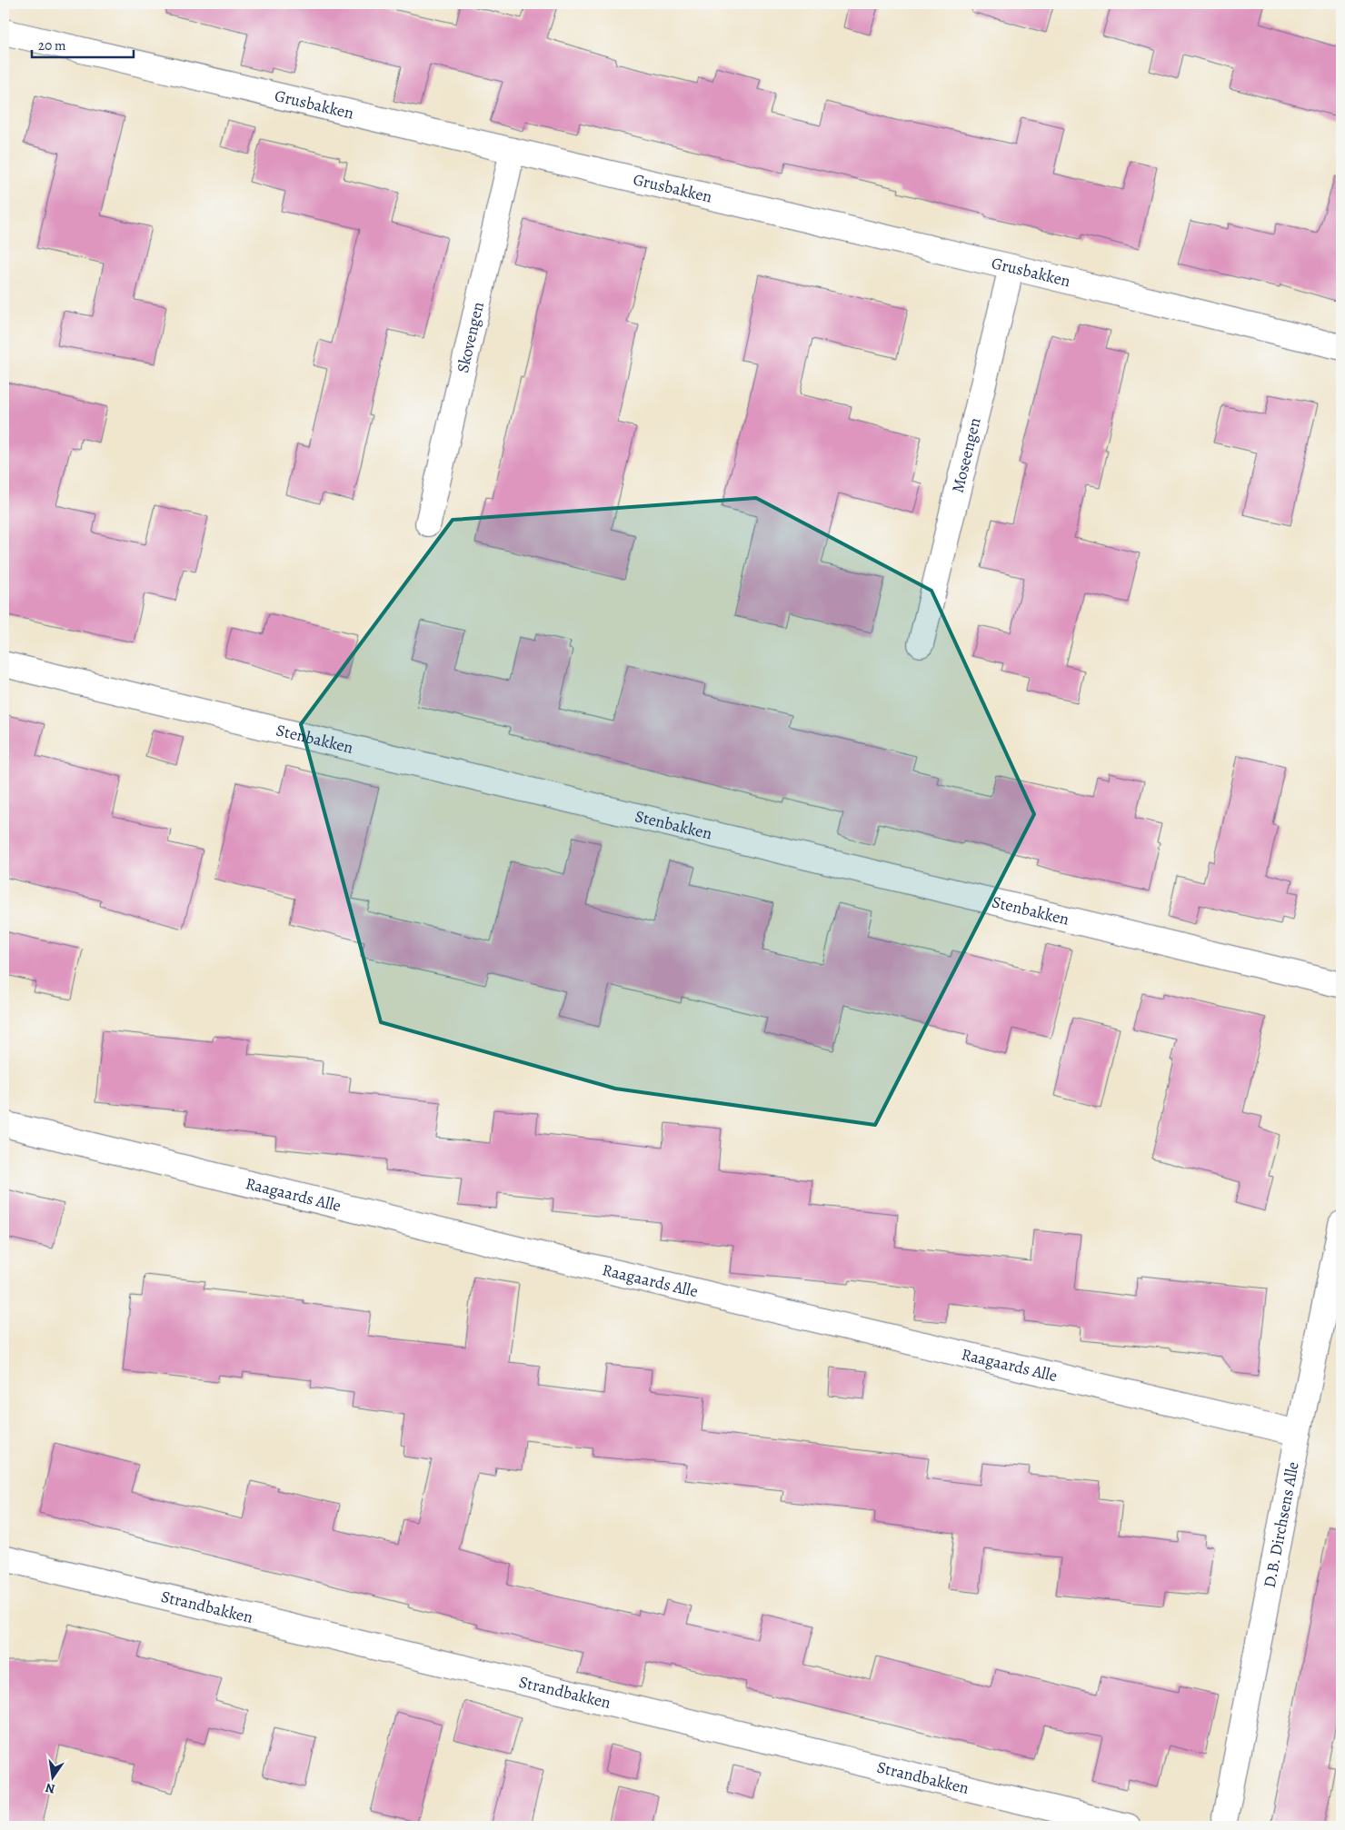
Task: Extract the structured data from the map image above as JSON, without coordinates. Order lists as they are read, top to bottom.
{
  "streets": {
    "street": [
      "Grusbakken",
      "Skovengen",
      "Moseengen",
      "Stenbakken",
      "Raagaards Alle",
      "D.B. Dirchsens Alle",
      "Strandbakken"
    ]
  },
  "crossings": [
    ["Grusbakken", "Skovengen"],
    ["Grusbakken", "Moseengen"],
    ["Raagaards Alle", "D.B. Dirchsens Alle"]
  ],
  "scale_bar": "20 m",
  "north": "bottom"
}
